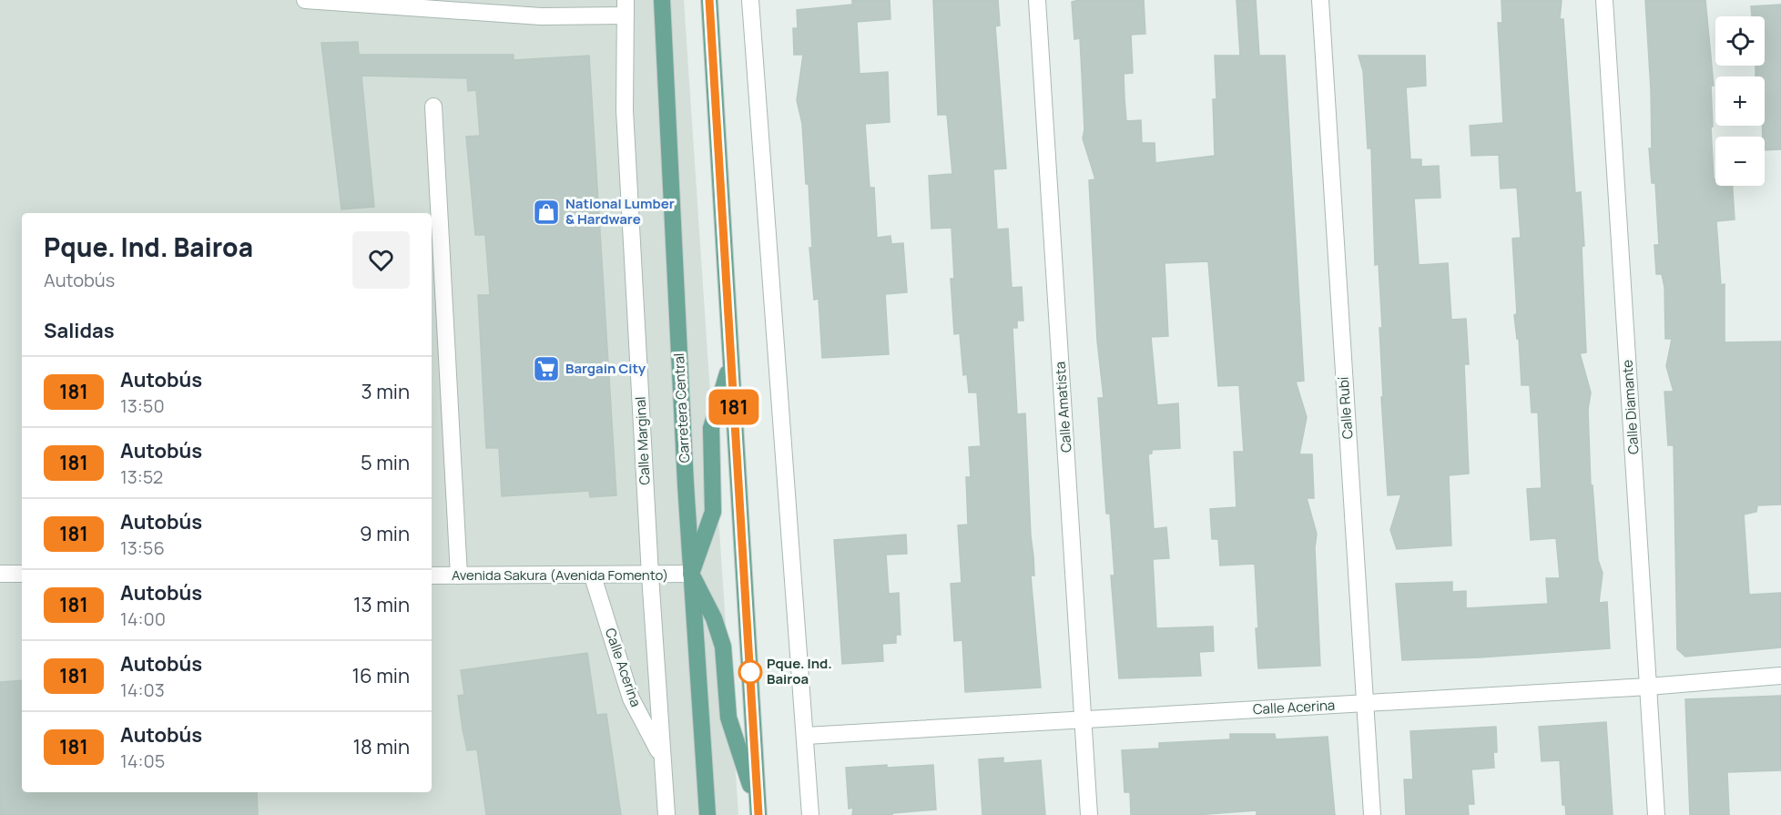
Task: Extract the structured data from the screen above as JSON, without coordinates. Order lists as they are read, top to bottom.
{
  "streets": {
    "main road": ["Carretera Central"],
    "street": [
      "Calle Amatista",
      "Calle Diamante",
      "Calle Rubí",
      "Calle Marginal",
      "Avenida Sakura (Avenida Fomento)",
      "Calle Acerina"
    ]
  },
  "crossings": [
    ["Calle Amatista", "Calle Acerina"],
    ["Calle Diamante", "Calle Acerina"],
    ["Carretera Central", "Avenida Sakura (Avenida Fomento)"],
    ["Calle Rubí", "Calle Acerina"],
    ["Calle Marginal", "Avenida Sakura (Avenida Fomento)"],
    ["Calle Marginal", "Calle Acerina"],
    ["Avenida Sakura (Avenida Fomento)", "Calle Acerina"]
  ],
  "places": {
    "shop": ["National Lumber & Hardware"],
    "supermarket": ["Bargain City"],
    "other": ["Pque. Ind. Bairoa"]
  },
  "lines": ["bus line 181"],
  "page": {
    "on_map": "181",
    "map_buttons": ["+", "−"],
    "heading": [
      ["Pque. Ind. Bairoa", "Autobús"],
      "Salidas"
    ],
    "list": [
      {
        "mark": "181",
        "name": "Autobús",
        "note": "13:50",
        "value": "3 min"
      },
      {
        "mark": "181",
        "name": "Autobús",
        "note": "13:52",
        "value": "5 min"
      },
      {
        "mark": "181",
        "name": "Autobús",
        "note": "13:56",
        "value": "9 min"
      },
      {
        "mark": "181",
        "name": "Autobús",
        "note": "14:00",
        "value": "13 min"
      },
      {
        "mark": "181",
        "name": "Autobús",
        "note": "14:03",
        "value": "16 min"
      },
      {
        "mark": "181",
        "name": "Autobús",
        "note": "14:05",
        "value": "18 min"
      }
    ]
  }
}
